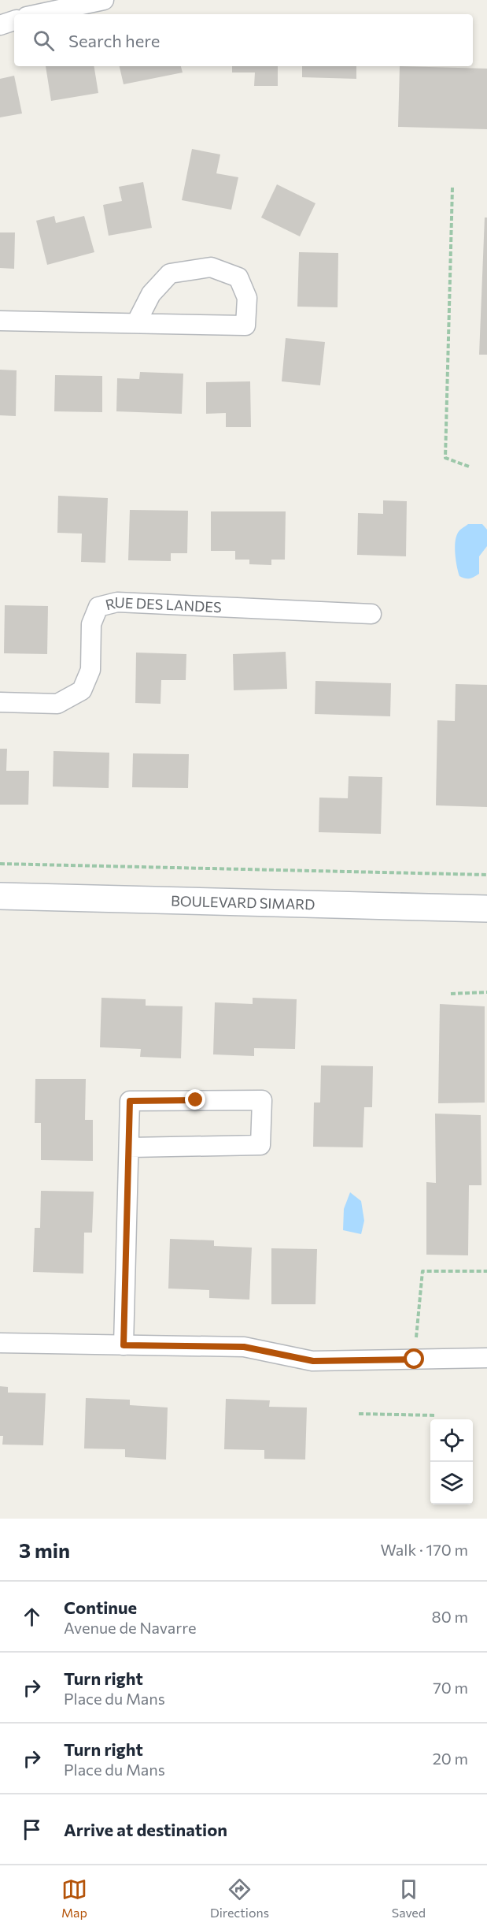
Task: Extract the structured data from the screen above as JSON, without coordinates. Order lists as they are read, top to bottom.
{
  "streets": {
    "main road": ["BOULEVARD SIMARD"],
    "street": ["RUE DES LANDES"]
  },
  "page": {
    "search": "Search here",
    "heading": ["3 min", "Walk · 170 m"],
    "list": [
      ["Continue", "Avenue de Navarre", "80 m"],
      ["Turn right", "Place du Mans", "70 m"],
      ["Turn right", "Place du Mans", "20 m"],
      "Arrive at destination"
    ],
    "nav": ["Map", "Directions", "Saved"]
  }
}
